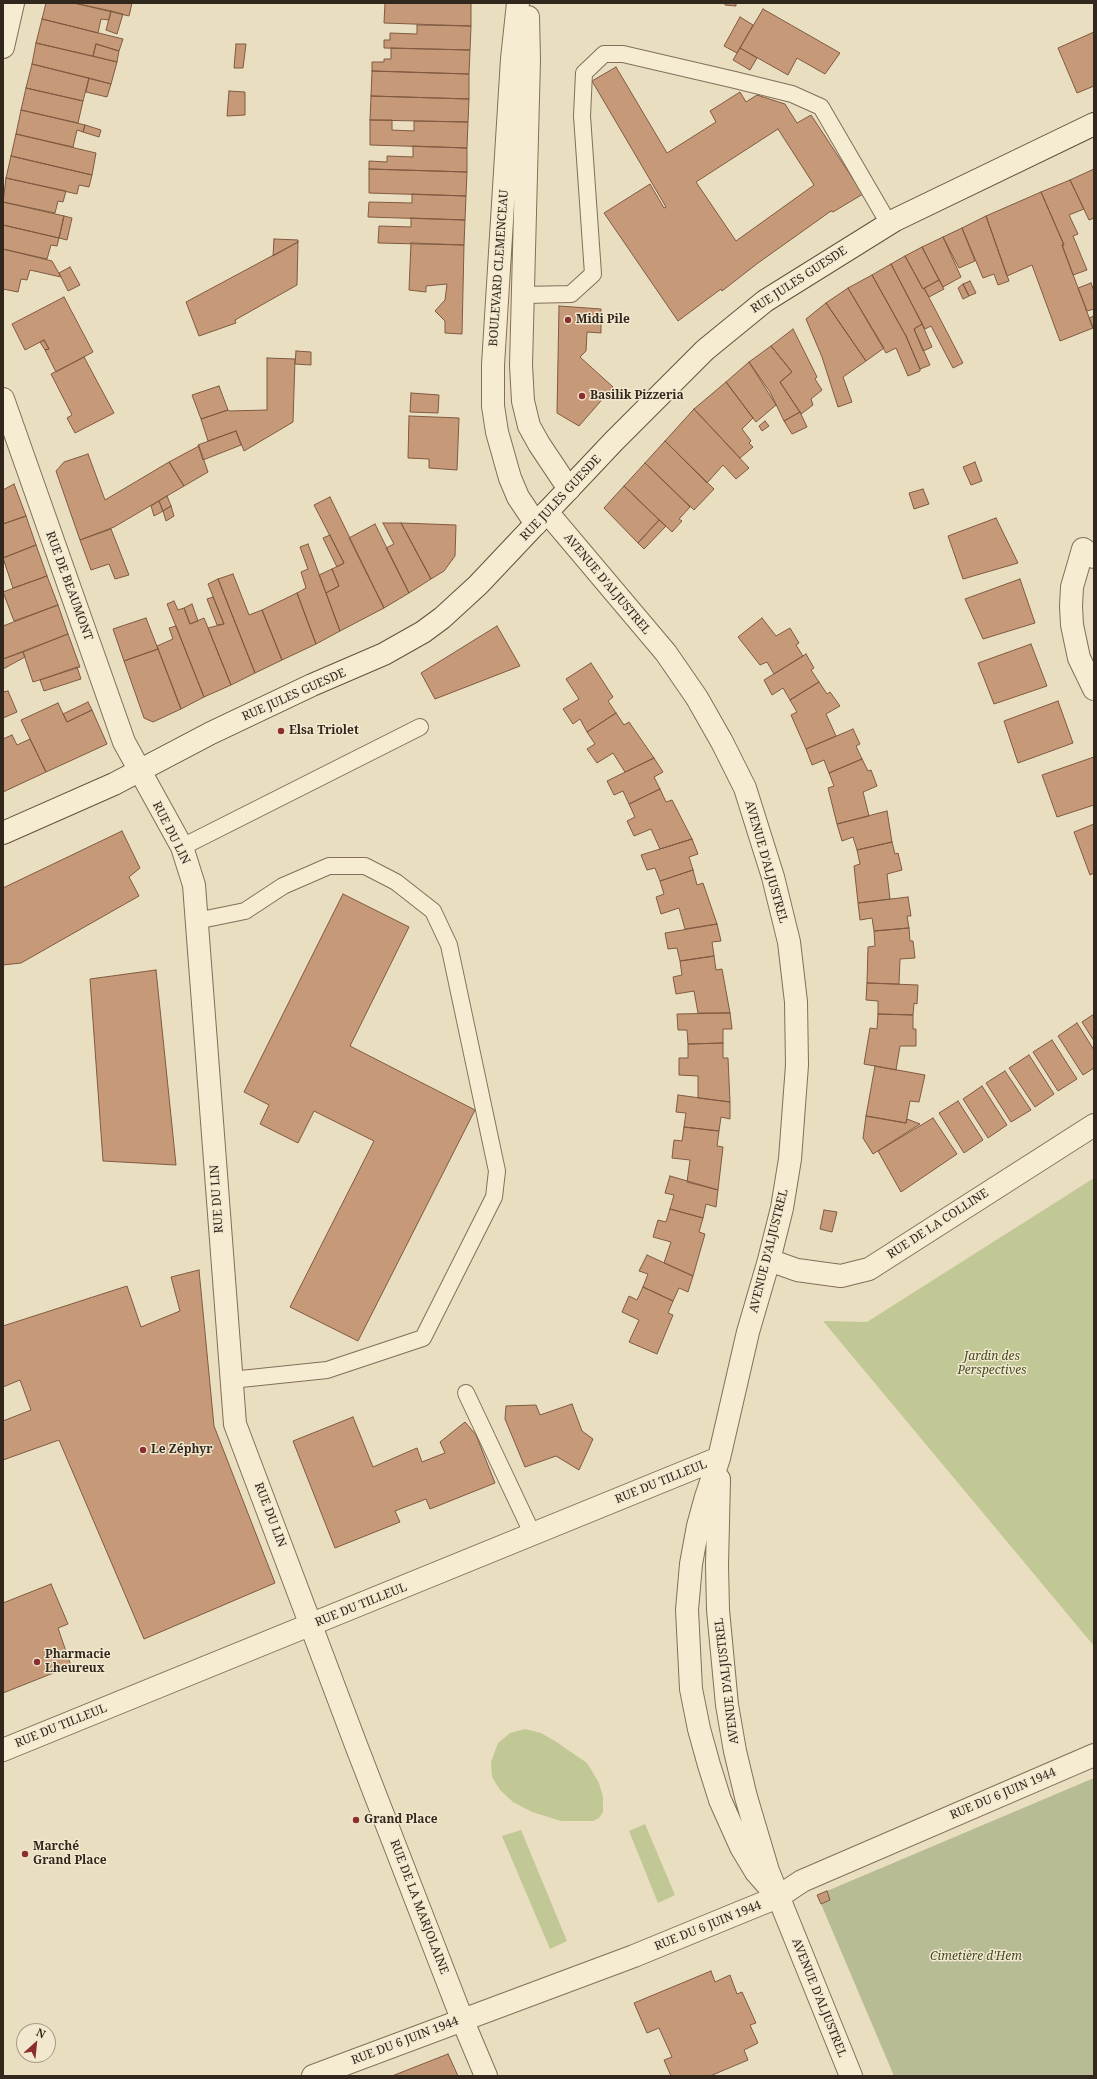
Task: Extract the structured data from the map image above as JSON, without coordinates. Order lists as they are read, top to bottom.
{
  "streets": {
    "street": [
      "BOULEVARD CLEMENCEAU",
      "RUE JULES GUESDE",
      "AVENUE D'ALJUSTREL",
      "RUE DE BEAUMONT",
      "RUE DU LIN",
      "RUE DE LA COLLINE",
      "RUE DU TILLEUL",
      "RUE DU 6 JUIN 1944",
      "RUE DE LA MARJOLAINE"
    ]
  },
  "crossings": [
    ["BOULEVARD CLEMENCEAU", "RUE JULES GUESDE"],
    ["BOULEVARD CLEMENCEAU", "AVENUE D'ALJUSTREL"],
    ["RUE JULES GUESDE", "AVENUE D'ALJUSTREL"],
    ["RUE JULES GUESDE", "RUE DE BEAUMONT"],
    ["RUE JULES GUESDE", "RUE DU LIN"],
    ["AVENUE D'ALJUSTREL", "RUE DE LA COLLINE"],
    ["AVENUE D'ALJUSTREL", "RUE DU TILLEUL"],
    ["AVENUE D'ALJUSTREL", "RUE DU 6 JUIN 1944"],
    ["RUE DE BEAUMONT", "RUE DU LIN"],
    ["RUE DU LIN", "RUE DU TILLEUL"],
    ["RUE DU LIN", "RUE DE LA MARJOLAINE"],
    ["RUE DU TILLEUL", "RUE DE LA MARJOLAINE"],
    ["RUE DU 6 JUIN 1944", "RUE DE LA MARJOLAINE"]
  ],
  "parks": ["Jardin des Perspectives", "Cimetière d'Hem"],
  "places": [
    "Midi Pile",
    "Basilik Pizzeria",
    "Elsa Triolet",
    "Le Zéphyr",
    "Pharmacie Lheureux",
    "Grand Place",
    "Marché Grand Place"
  ],
  "north": "top right"
}
